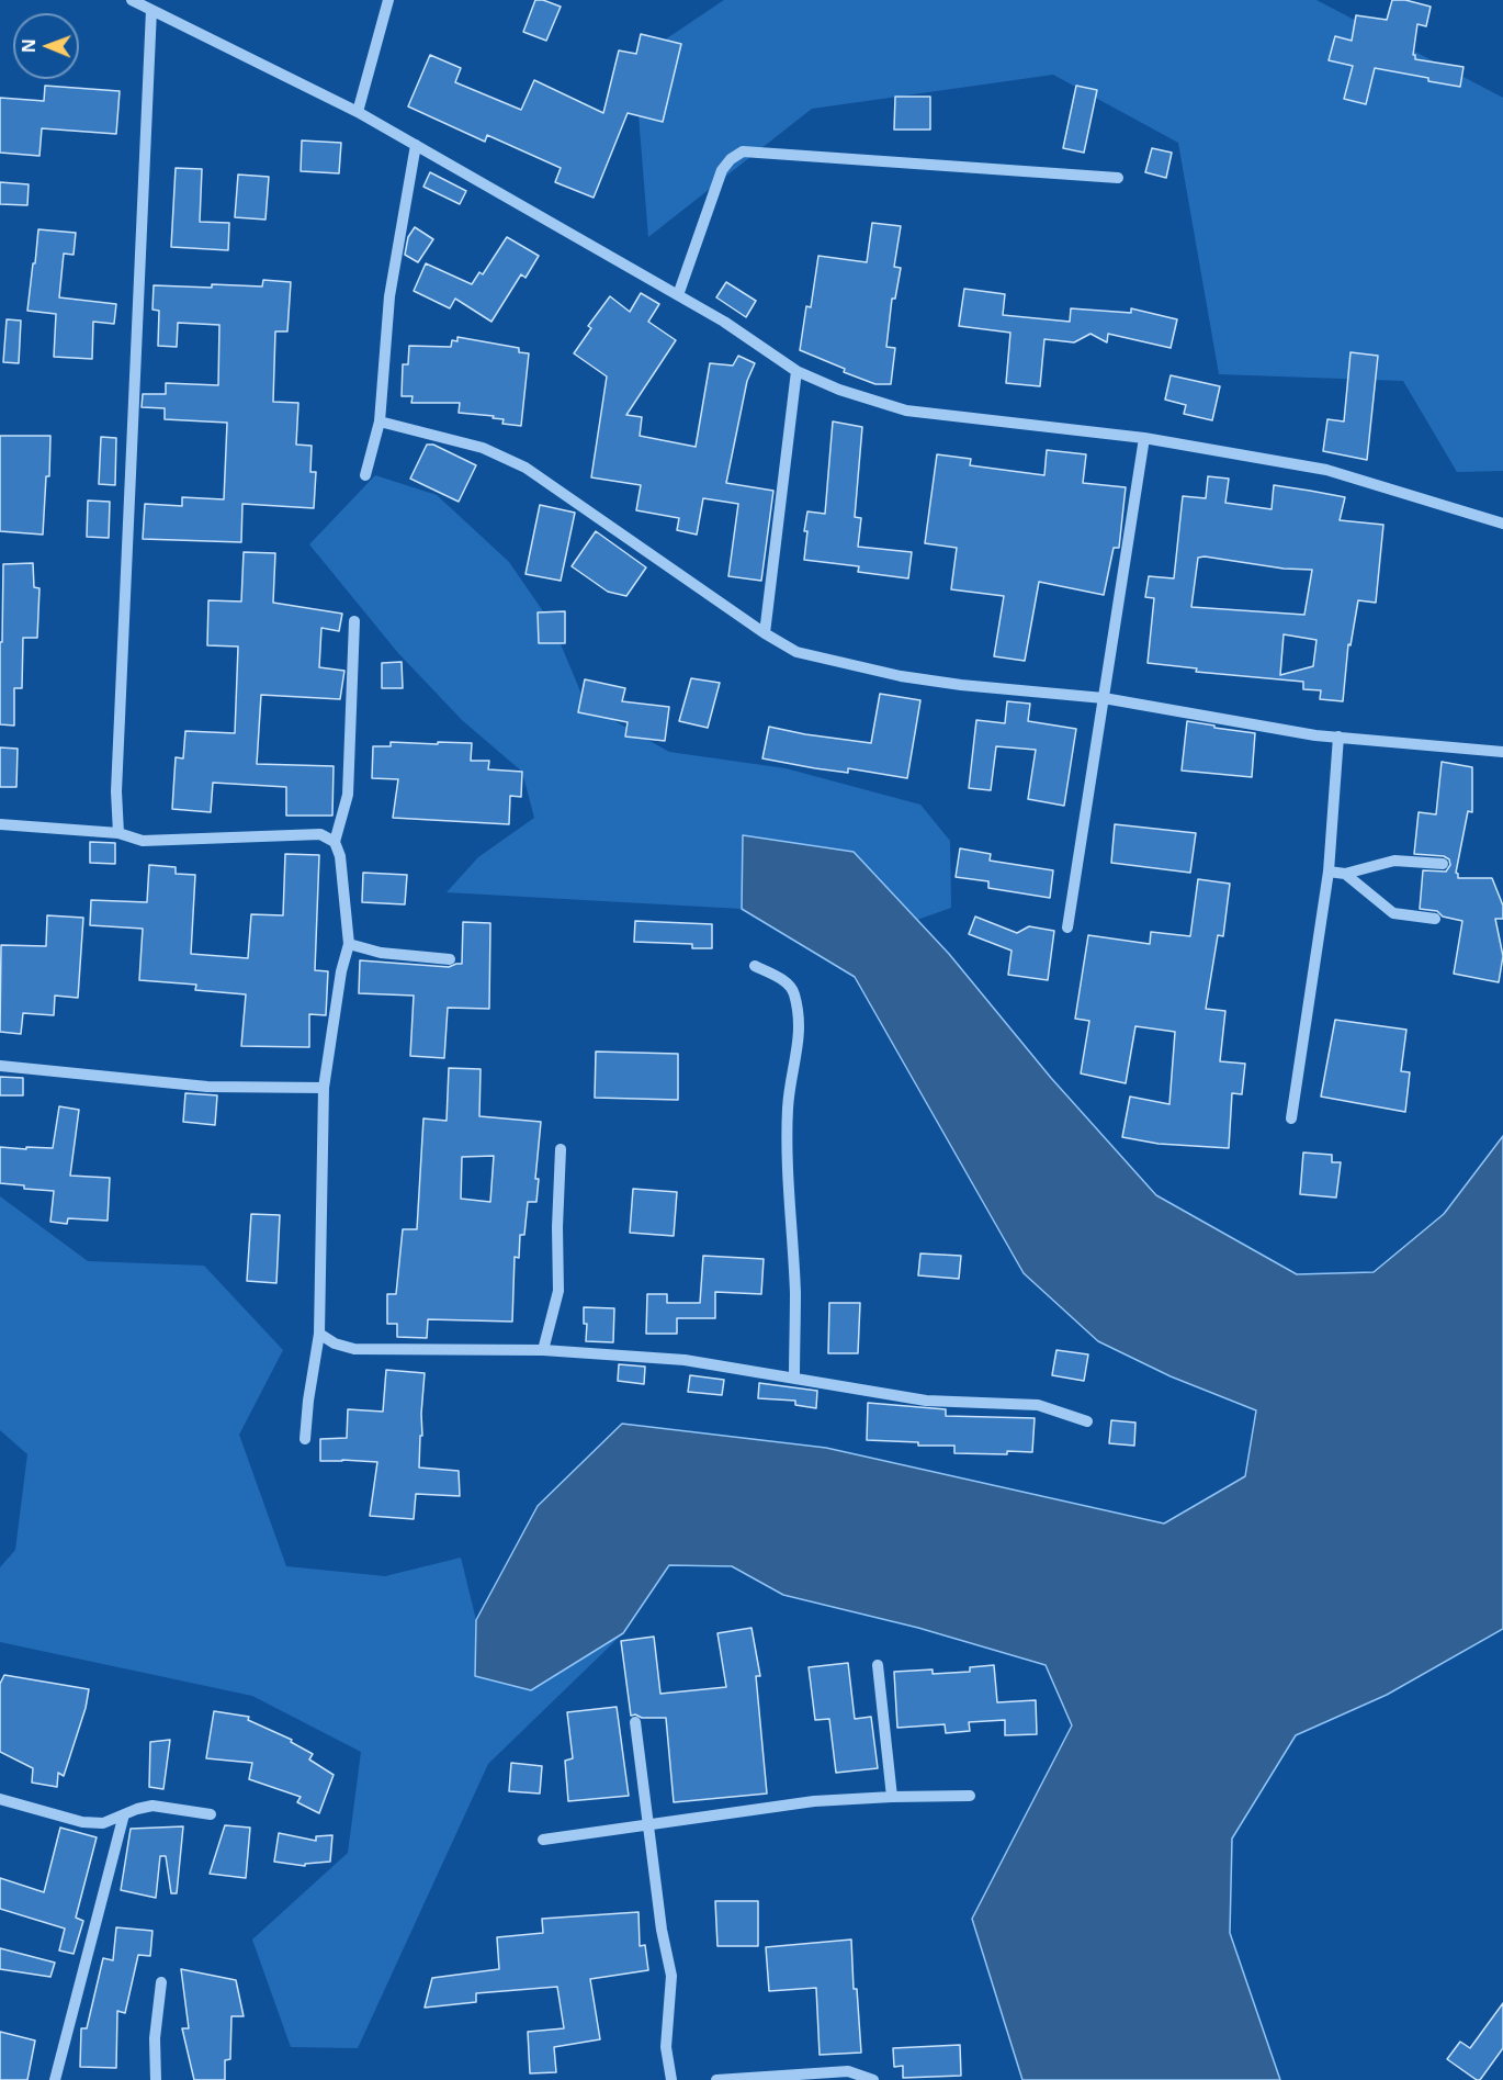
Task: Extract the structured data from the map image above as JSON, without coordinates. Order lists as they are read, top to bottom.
{
  "north": "left"
}
